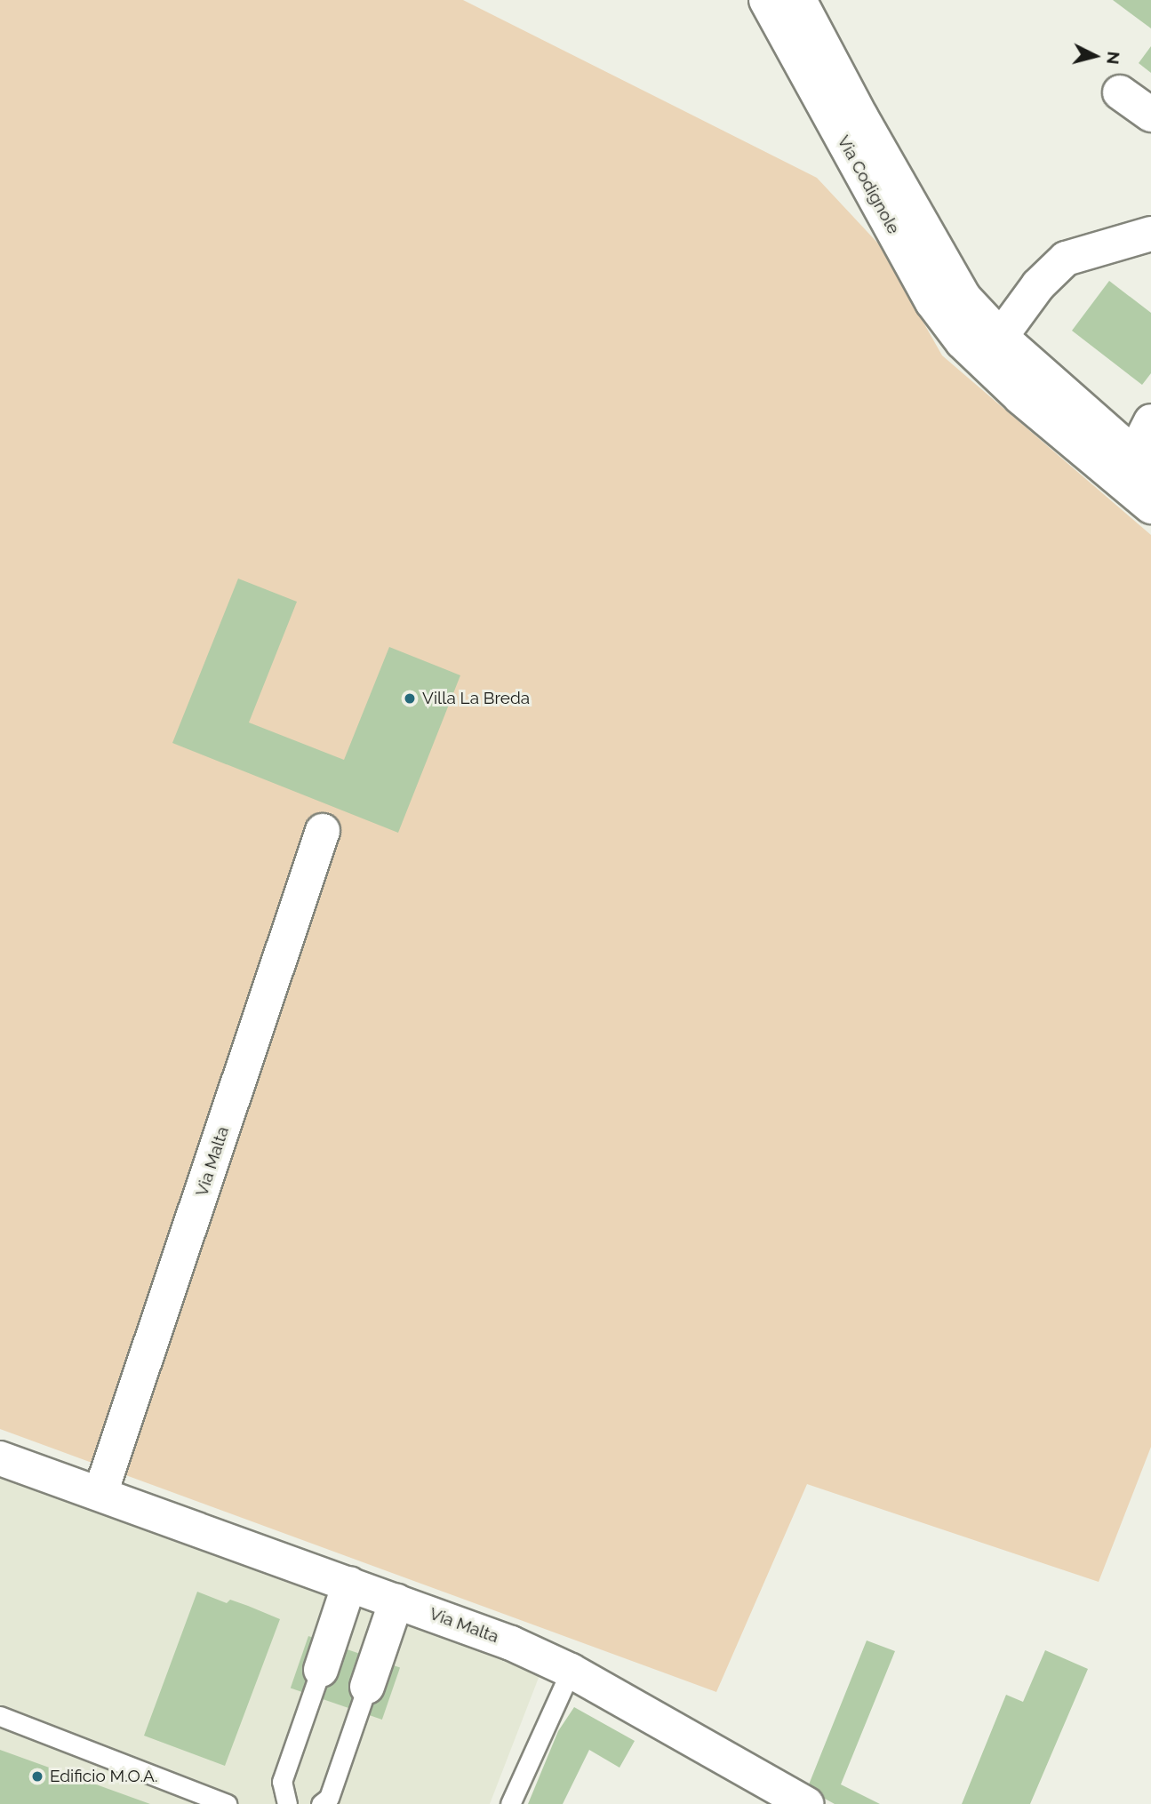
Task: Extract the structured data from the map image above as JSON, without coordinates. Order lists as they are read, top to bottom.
{
  "streets": {
    "street": ["Via Codignole", "Via Malta"]
  },
  "places": ["Villa La Breda", "Edificio M.O.A."],
  "north": "right"
}
